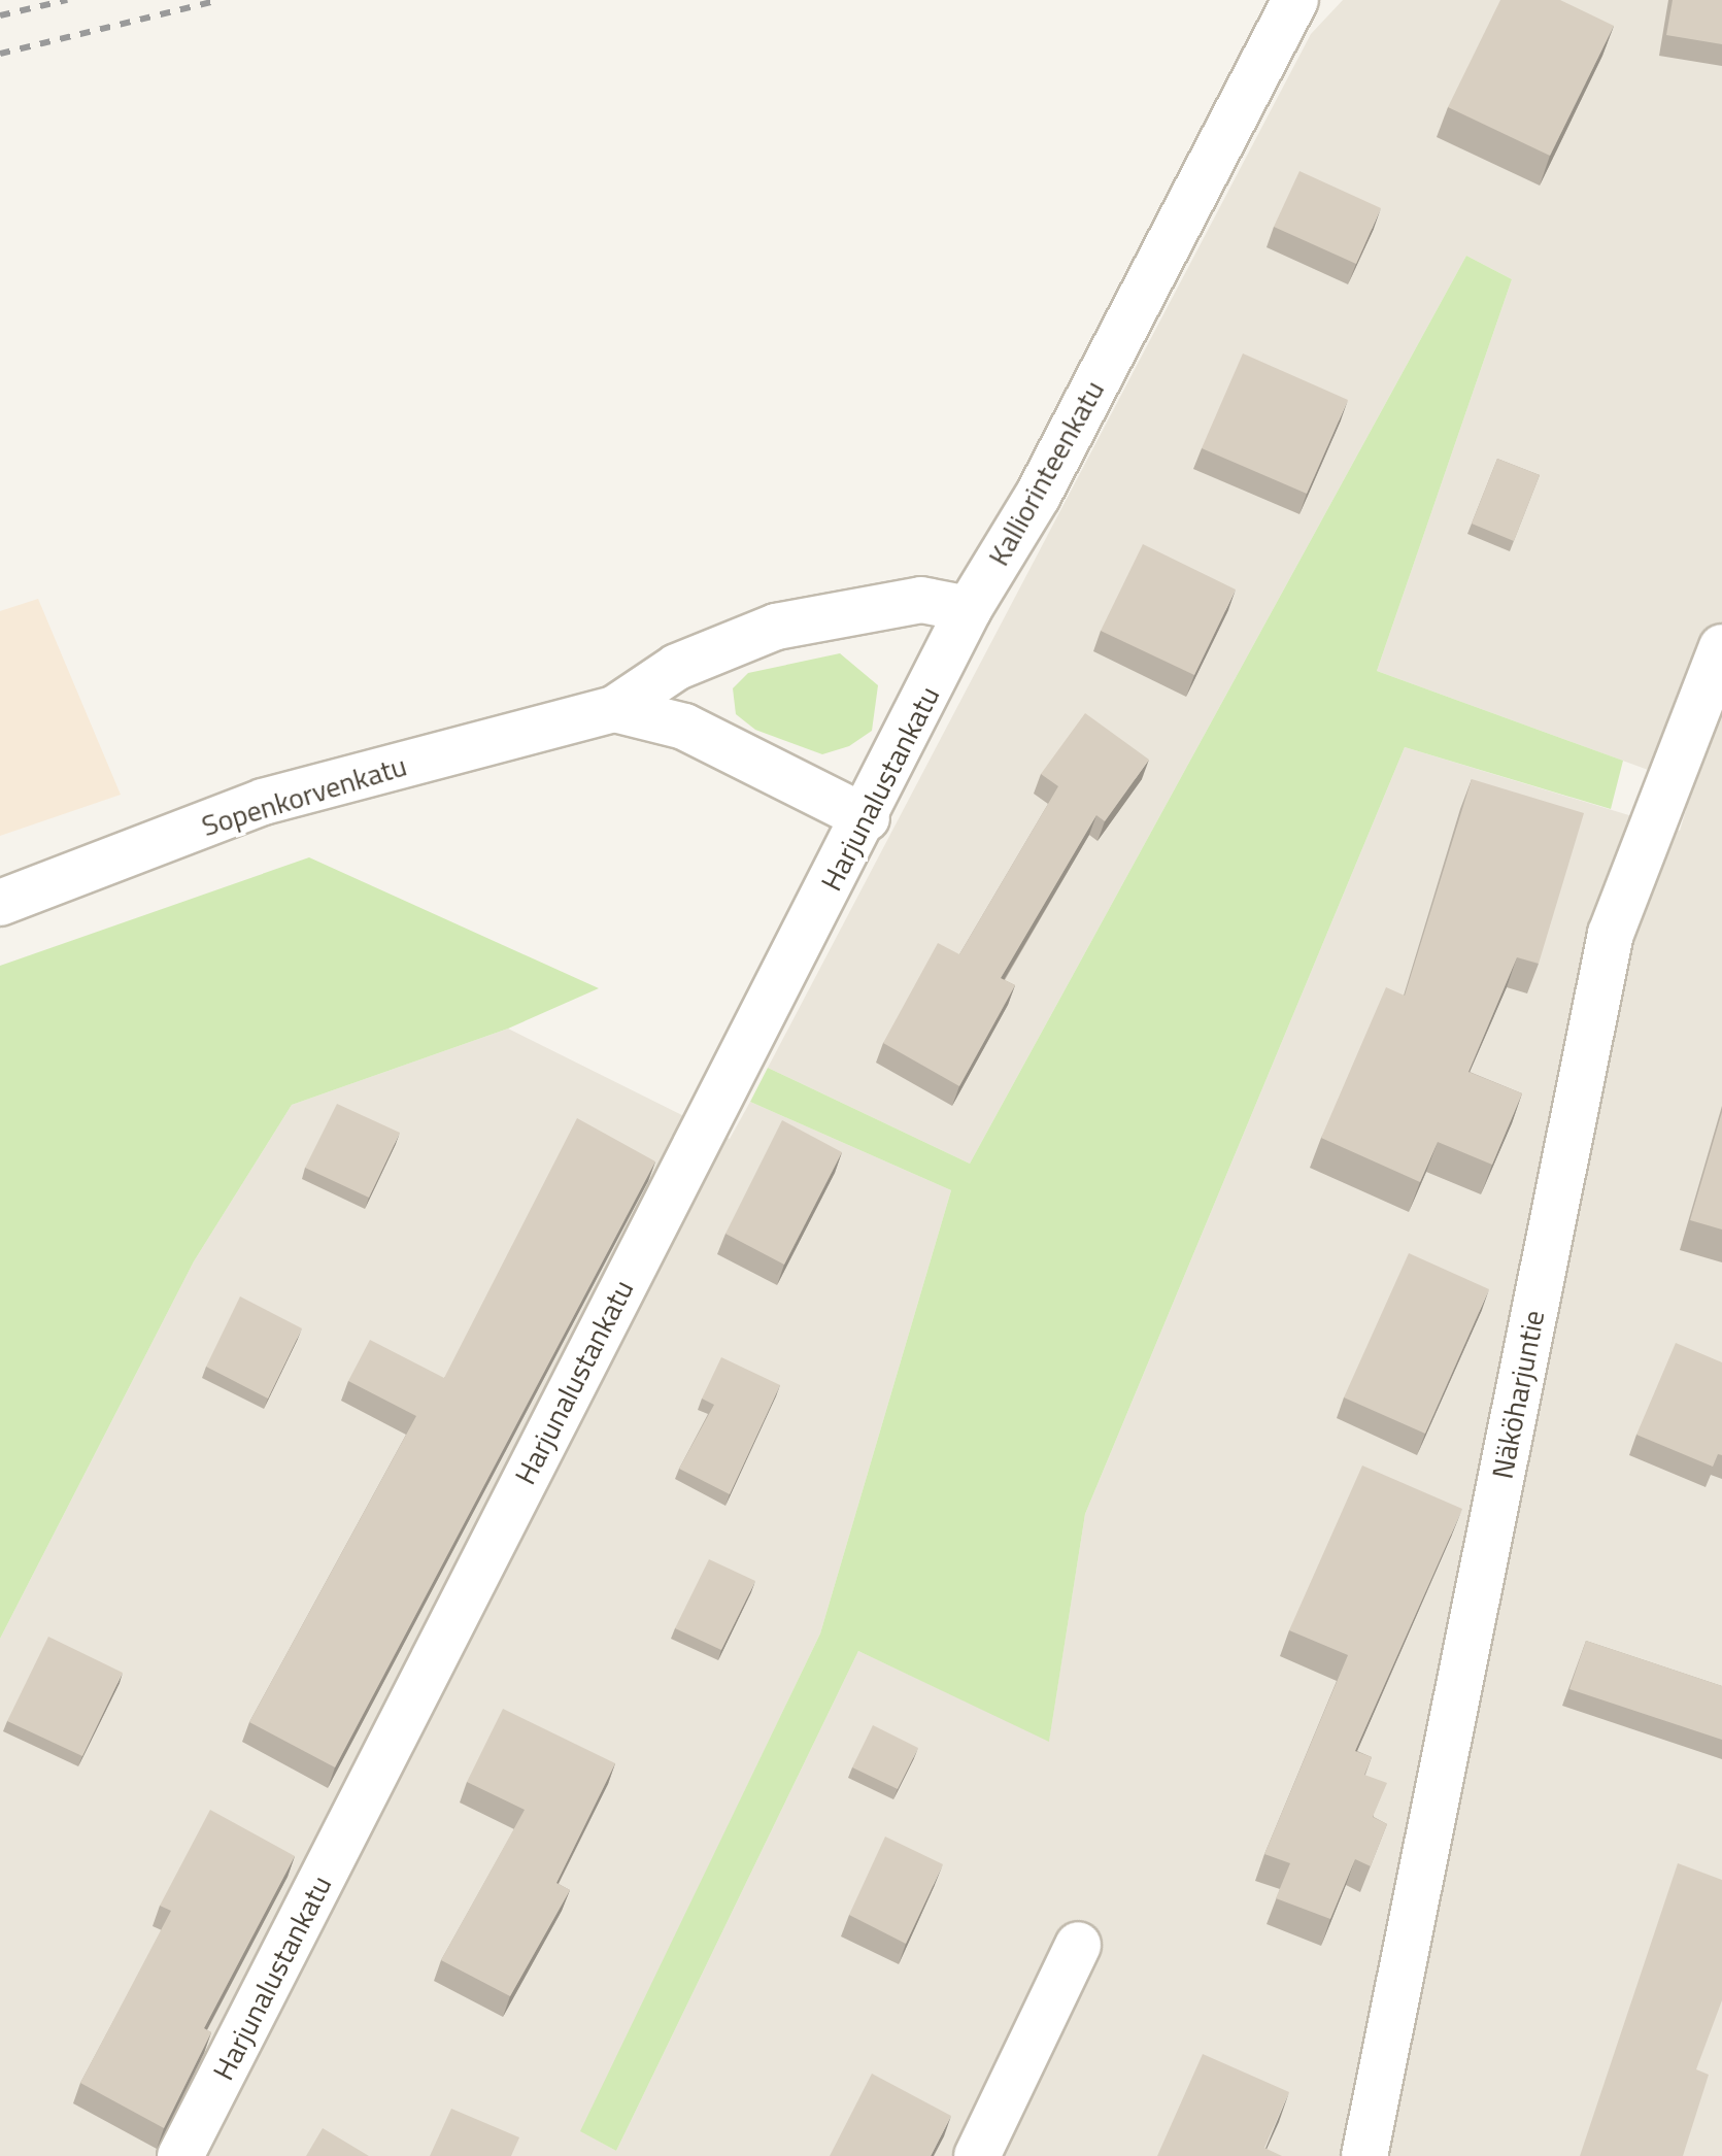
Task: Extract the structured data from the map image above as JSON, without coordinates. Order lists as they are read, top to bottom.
{
  "streets": {
    "street": [
      "Kalliorinteenkatu",
      "Harjunalustankatu",
      "Sopenkorvenkatu",
      "Näköharjuntie"
    ]
  },
  "crossings": [
    ["Kalliorinteenkatu", "Harjunalustankatu"]
  ]
}
